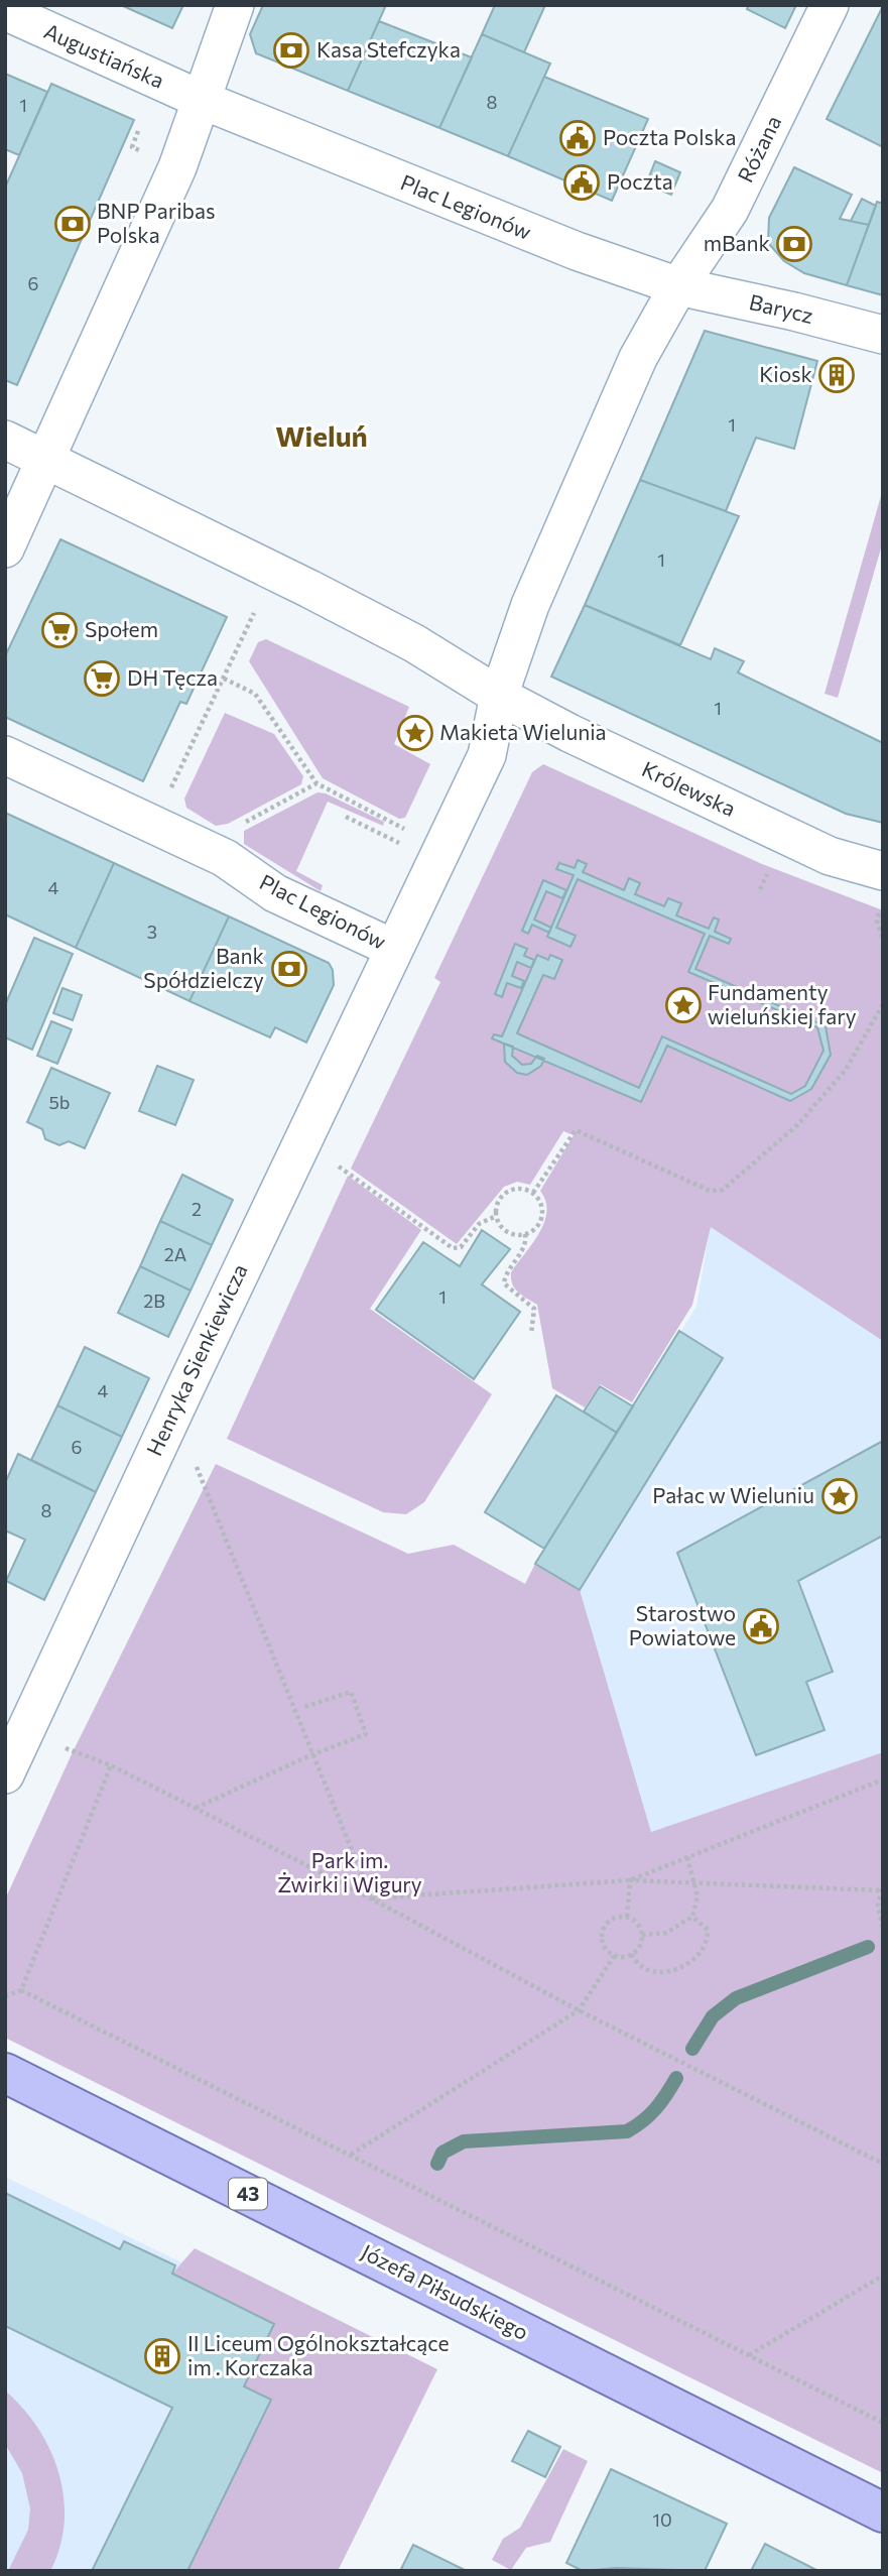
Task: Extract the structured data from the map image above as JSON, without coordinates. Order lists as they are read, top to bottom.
{
  "streets": {
    "main road": ["43", "Józefa Piłsudskiego"],
    "street": [
      "Augustiańska",
      "Różana",
      "Plac Legionów",
      "Barycz",
      "Królewska",
      "Henryka Sienkiewicza"
    ]
  },
  "crossings": [
    ["Augustiańska", "Plac Legionów"],
    ["Różana", "Plac Legionów"],
    ["Różana", "Barycz"],
    ["Plac Legionów", "Barycz"],
    ["Plac Legionów", "Królewska"],
    ["Plac Legionów", "Henryka Sienkiewicza"]
  ],
  "districts": ["Wieluń"],
  "parks": ["Park im. Żwirki i Wigury"],
  "places": {
    "bank": [
      "Kasa Stefczyka",
      "BNP Paribas Polska",
      "mBank",
      "Bank Spółdzielczy"
    ],
    "public building": ["Poczta Polska", "Poczta", "Starostwo Powiatowe"],
    "building": ["Kiosk", "II Liceum Ogólnokształcące im . Korczaka"],
    "supermarket": ["Społem", "DH Tęcza"],
    "place": ["Makieta Wielunia", "Fundamenty wieluńskiej fary", "Pałac w Wieluniu"]
  },
  "house_numbers": [
    "8",
    "1",
    "6",
    "1",
    "1",
    "1",
    "4",
    "3",
    "5b",
    "2",
    "2A",
    "1",
    "2B",
    "4",
    "6",
    "8",
    "10"
  ]
}
